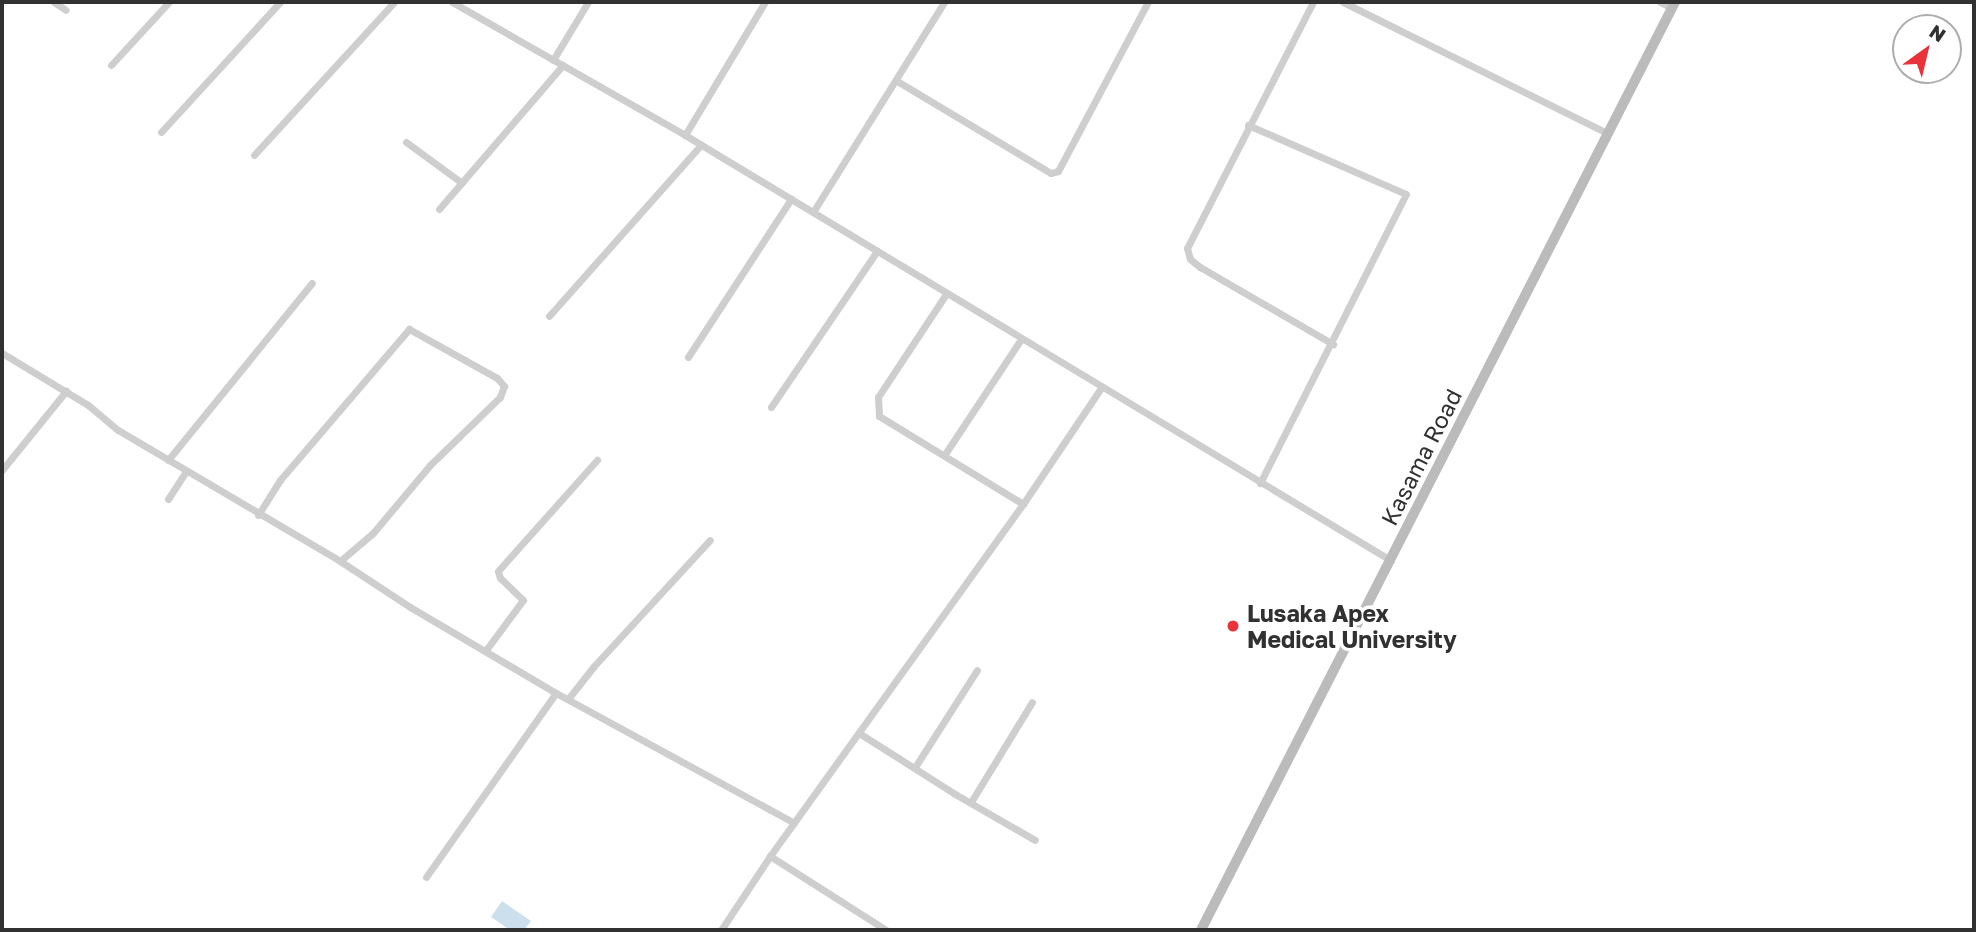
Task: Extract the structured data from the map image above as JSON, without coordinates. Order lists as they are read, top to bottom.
{
  "streets": {
    "street": ["Kasama Road"]
  },
  "places": ["Lusaka Apex Medical University"],
  "north": "top right"
}
